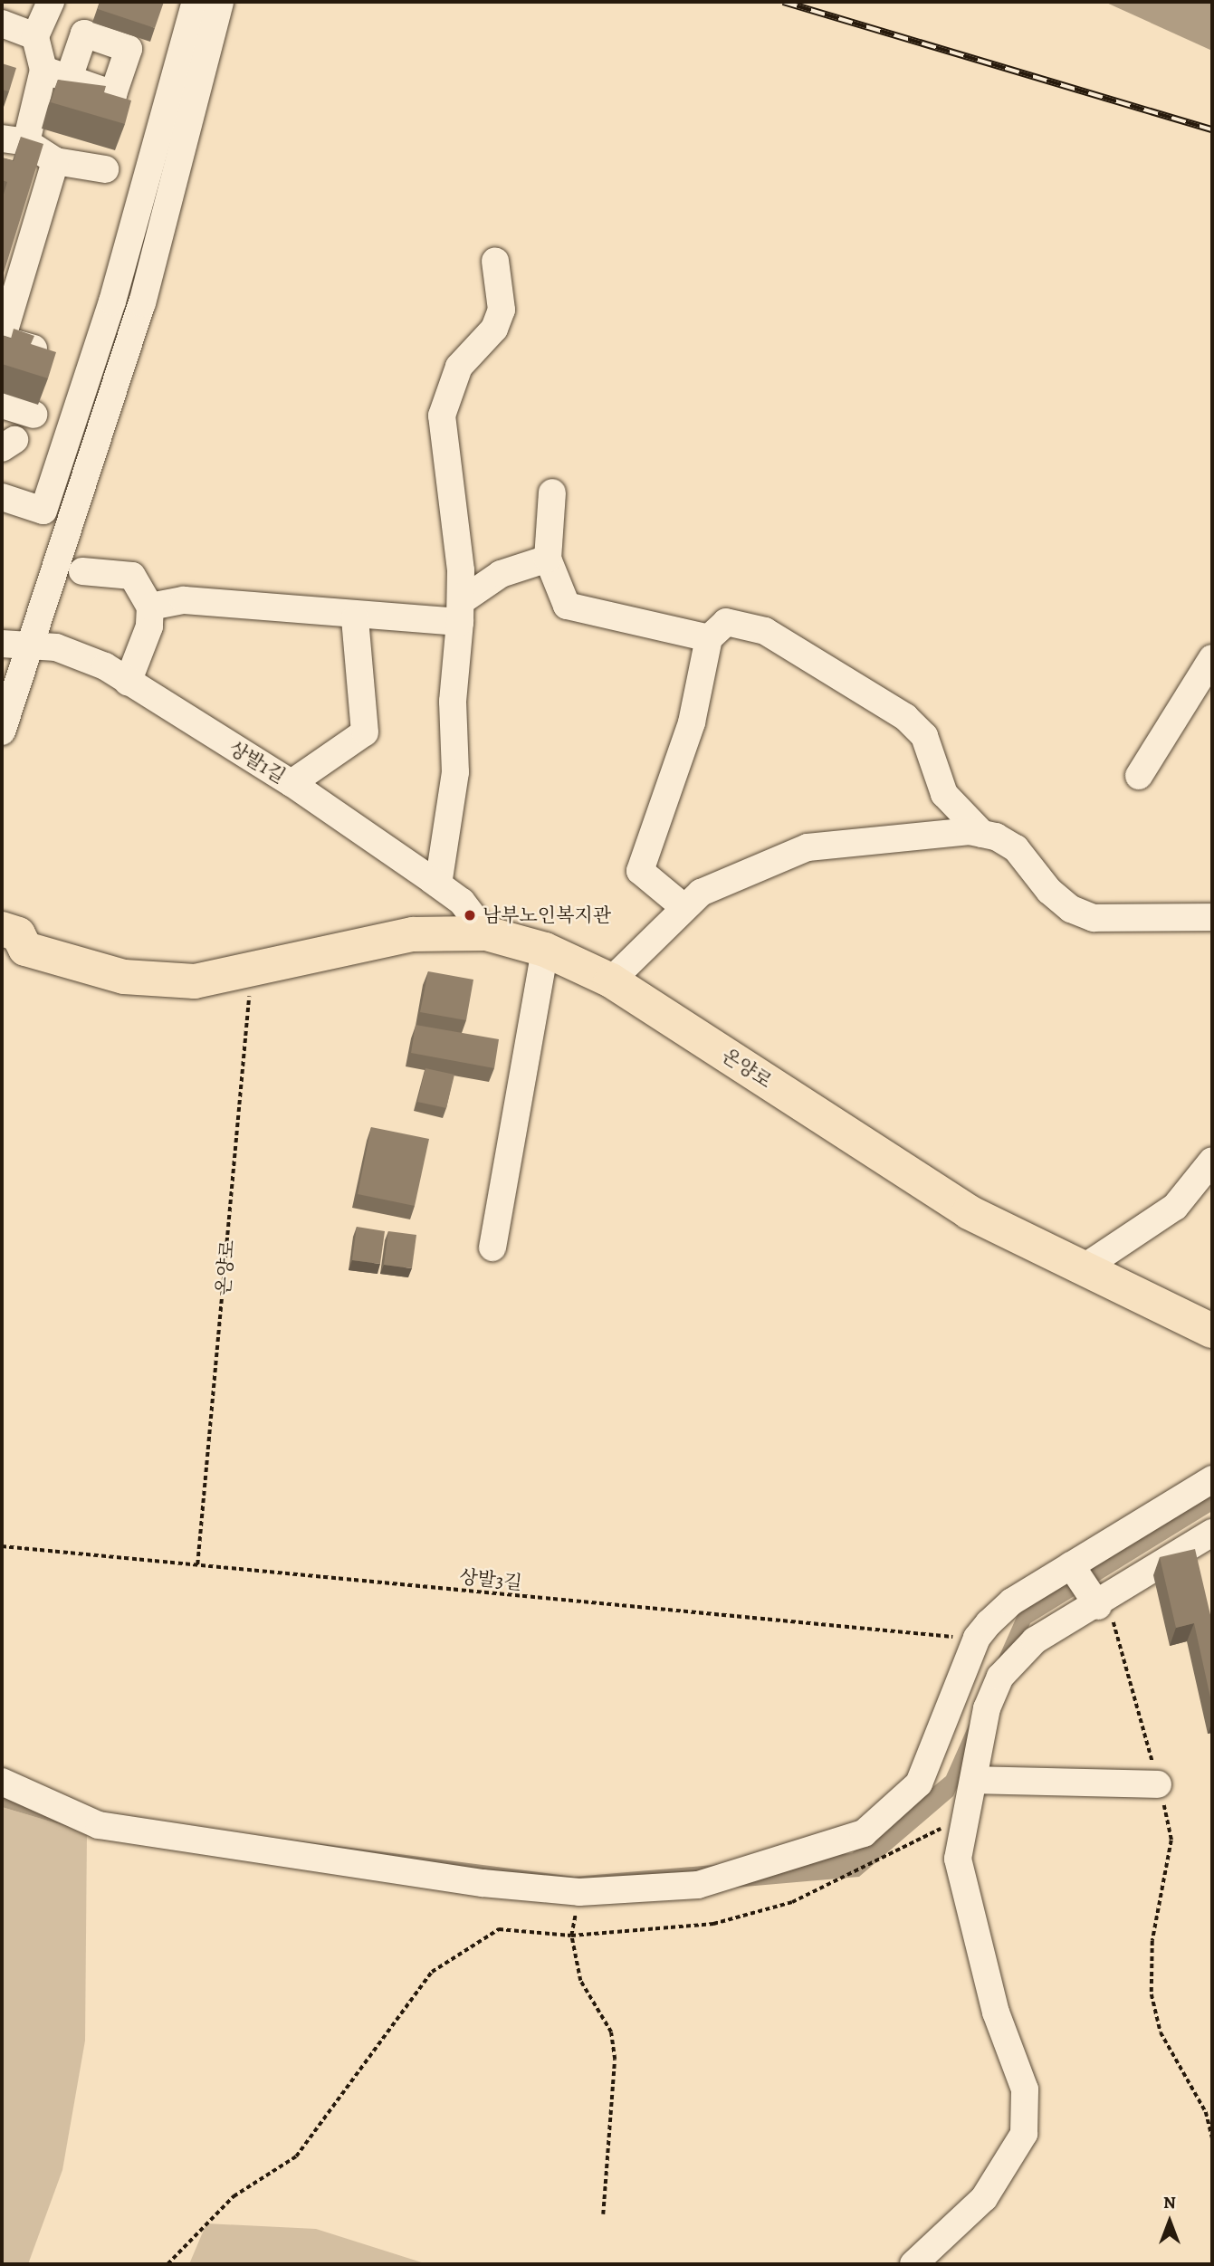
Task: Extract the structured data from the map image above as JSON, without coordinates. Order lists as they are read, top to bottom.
{
  "streets": {
    "main road": ["온양로"],
    "street": ["상발1길"],
    "path": ["상발3길"]
  },
  "crossings": [
    ["상발1길", "온양로"],
    ["온양로", "상발3길"]
  ],
  "places": ["남부노인복지관"],
  "north": "top"
}
